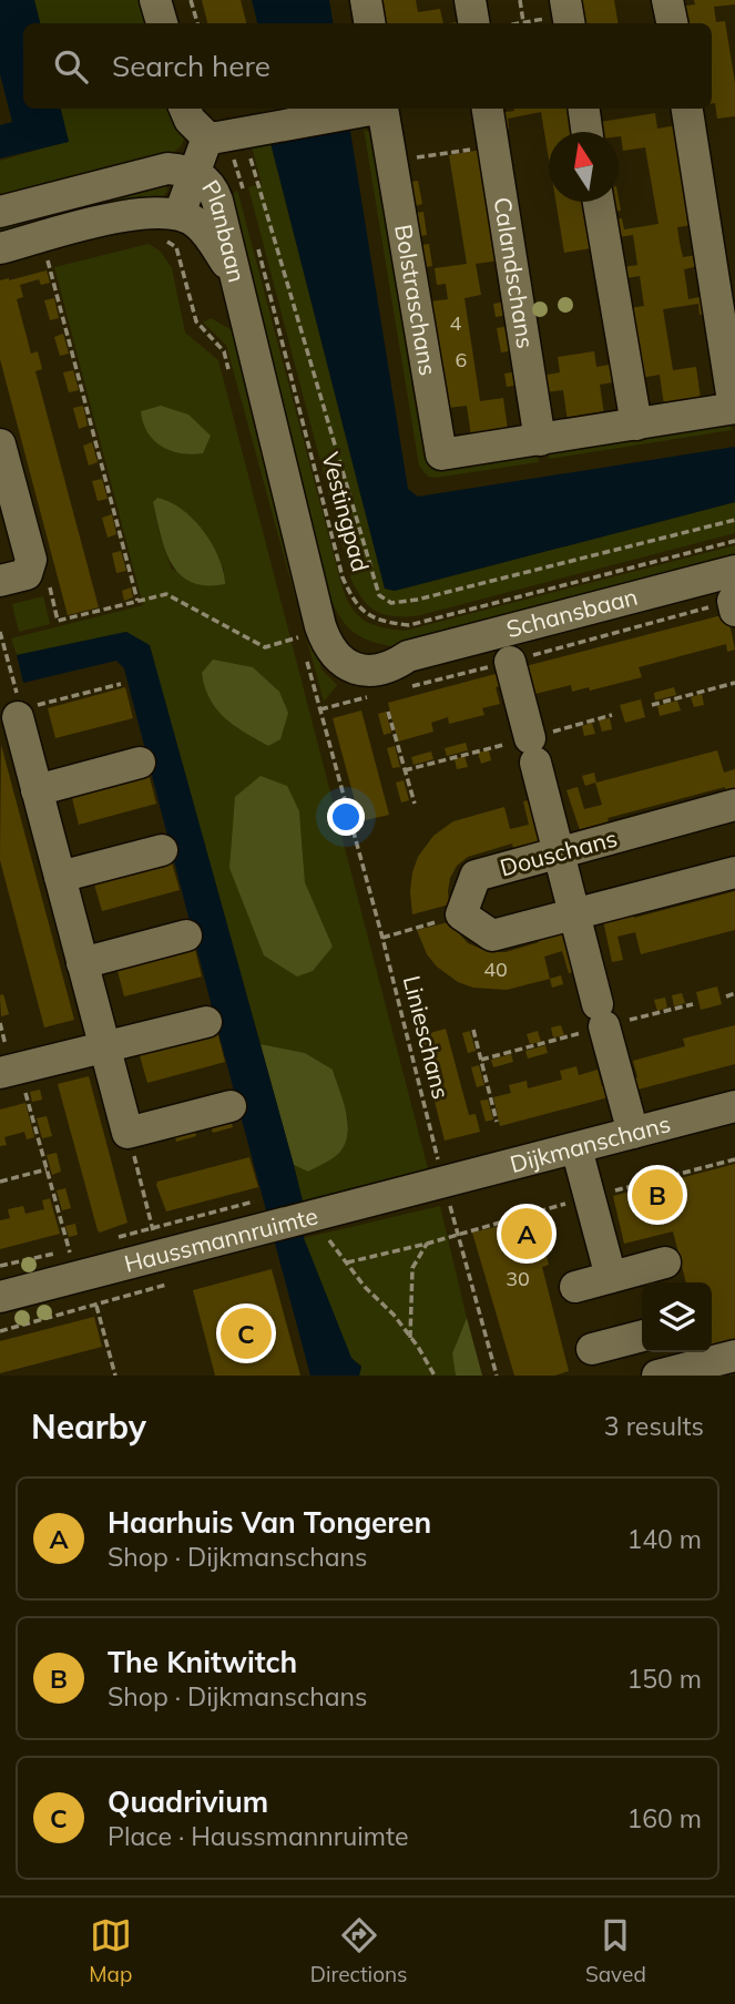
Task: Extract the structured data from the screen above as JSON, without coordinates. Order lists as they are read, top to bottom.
{
  "streets": {
    "street": [
      "Planbaan",
      "Calandschans",
      "Bolstraschans",
      "Schansbaan",
      "Douschans",
      "Dijkmanschans",
      "Haussmannruimte"
    ],
    "path": ["Vestingpad", "Linieschans"]
  },
  "crossings": [
    ["Planbaan", "Schansbaan"],
    ["Calandschans", "Bolstraschans"],
    ["Linieschans", "Dijkmanschans"],
    ["Linieschans", "Haussmannruimte"],
    ["Dijkmanschans", "Haussmannruimte"]
  ],
  "house_numbers": [
    "4",
    "6",
    "40",
    "30"
  ],
  "north": "top",
  "page": {
    "search": "Search here",
    "pins": ["B", "A", "C"],
    "heading": ["Nearby", "3 results"],
    "list": [
      {
        "mark": "A",
        "name": "Haarhuis Van Tongeren",
        "note": "Shop · Dijkmanschans",
        "value": "140 m"
      },
      {
        "mark": "B",
        "name": "The Knitwitch",
        "note": "Shop · Dijkmanschans",
        "value": "150 m"
      },
      {
        "mark": "C",
        "name": "Quadrivium",
        "note": "Place · Haussmannruimte",
        "value": "160 m"
      }
    ],
    "nav": ["Map", "Directions", "Saved"]
  }
}
